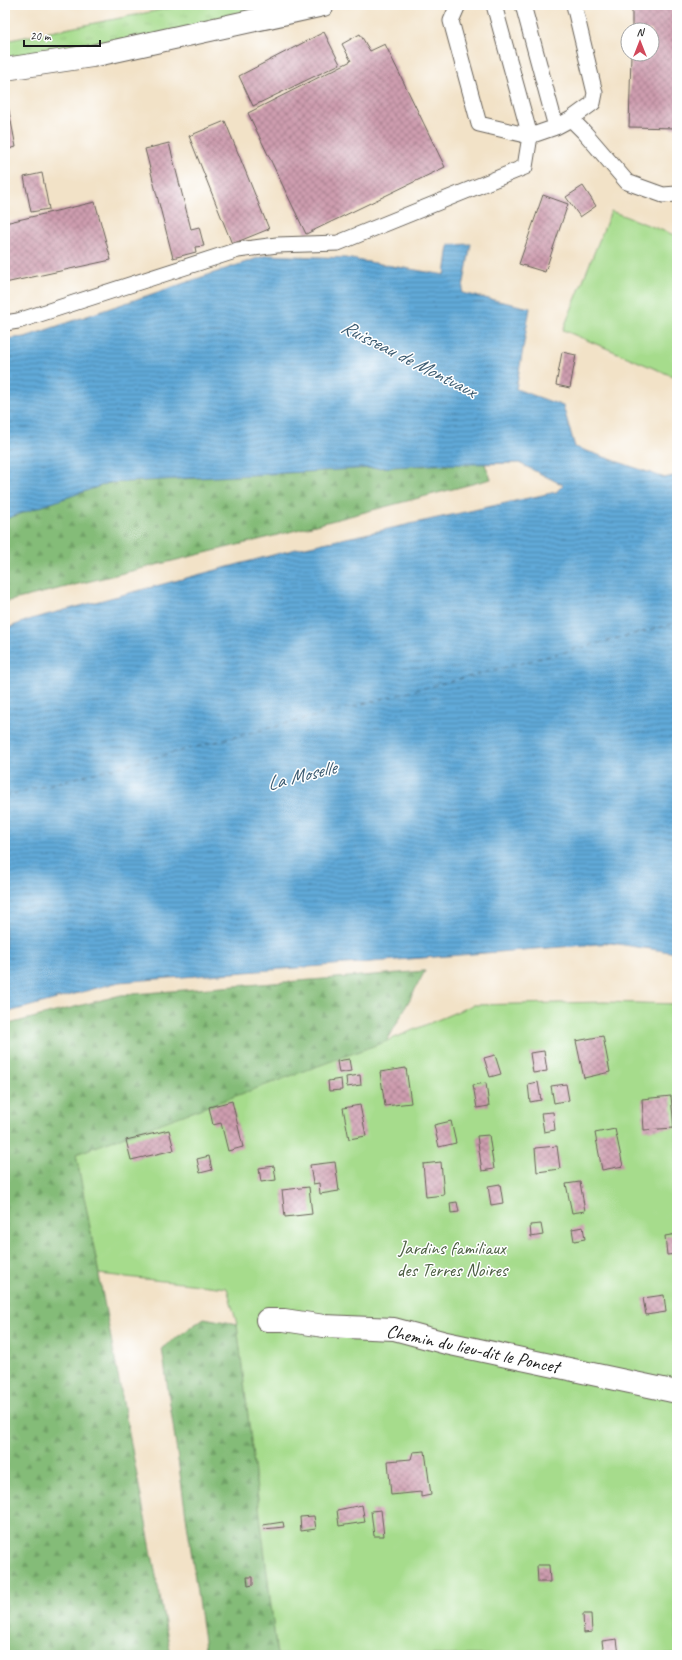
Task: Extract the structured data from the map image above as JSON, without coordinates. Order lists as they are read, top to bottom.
{
  "streets": {
    "street": ["Chemin du lieu-dit le Poncet"]
  },
  "water": ["Ruisseau de Montvaux", "La Moselle"],
  "parks": ["Jardins familiaux des Terres Noires"],
  "scale_bar": "20 m",
  "north": "top"
}
